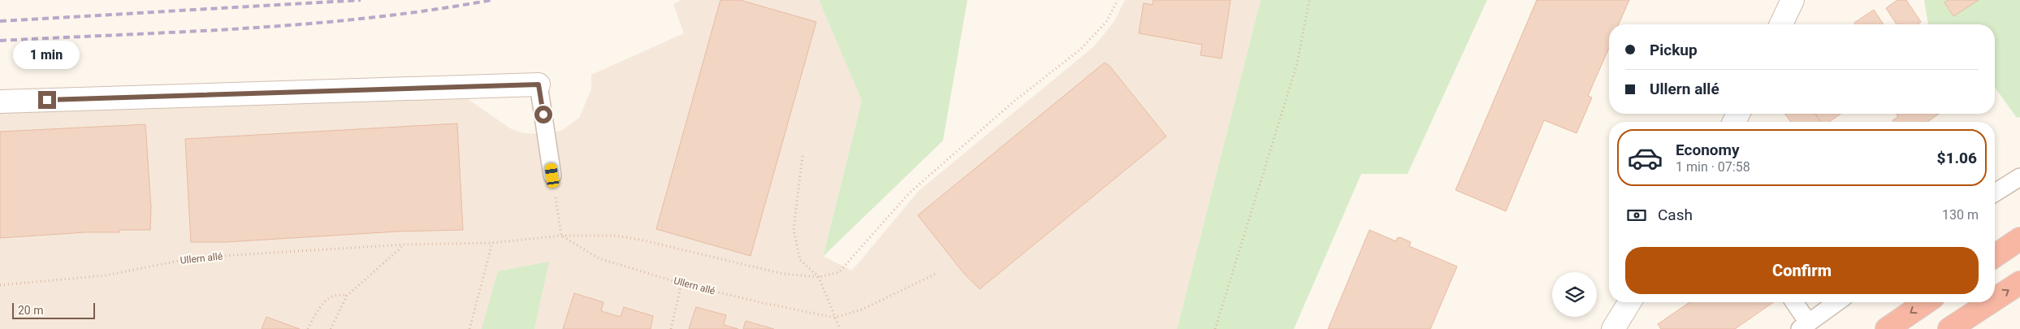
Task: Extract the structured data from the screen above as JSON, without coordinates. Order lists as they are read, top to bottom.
{
  "streets": {
    "path": ["Ullern allé"]
  },
  "scale_bar": "20 m",
  "page": {
    "banner": ["Pickup", "Ullern allé"],
    "bubble": "1 min",
    "list": [
      {
        "name": "Economy",
        "note": "1 min · 07:58",
        "value": "$1.06"
      }
    ],
    "pay": ["Cash", "130 m"],
    "buttons": "Confirm",
    "scale": "20 m"
  }
}
